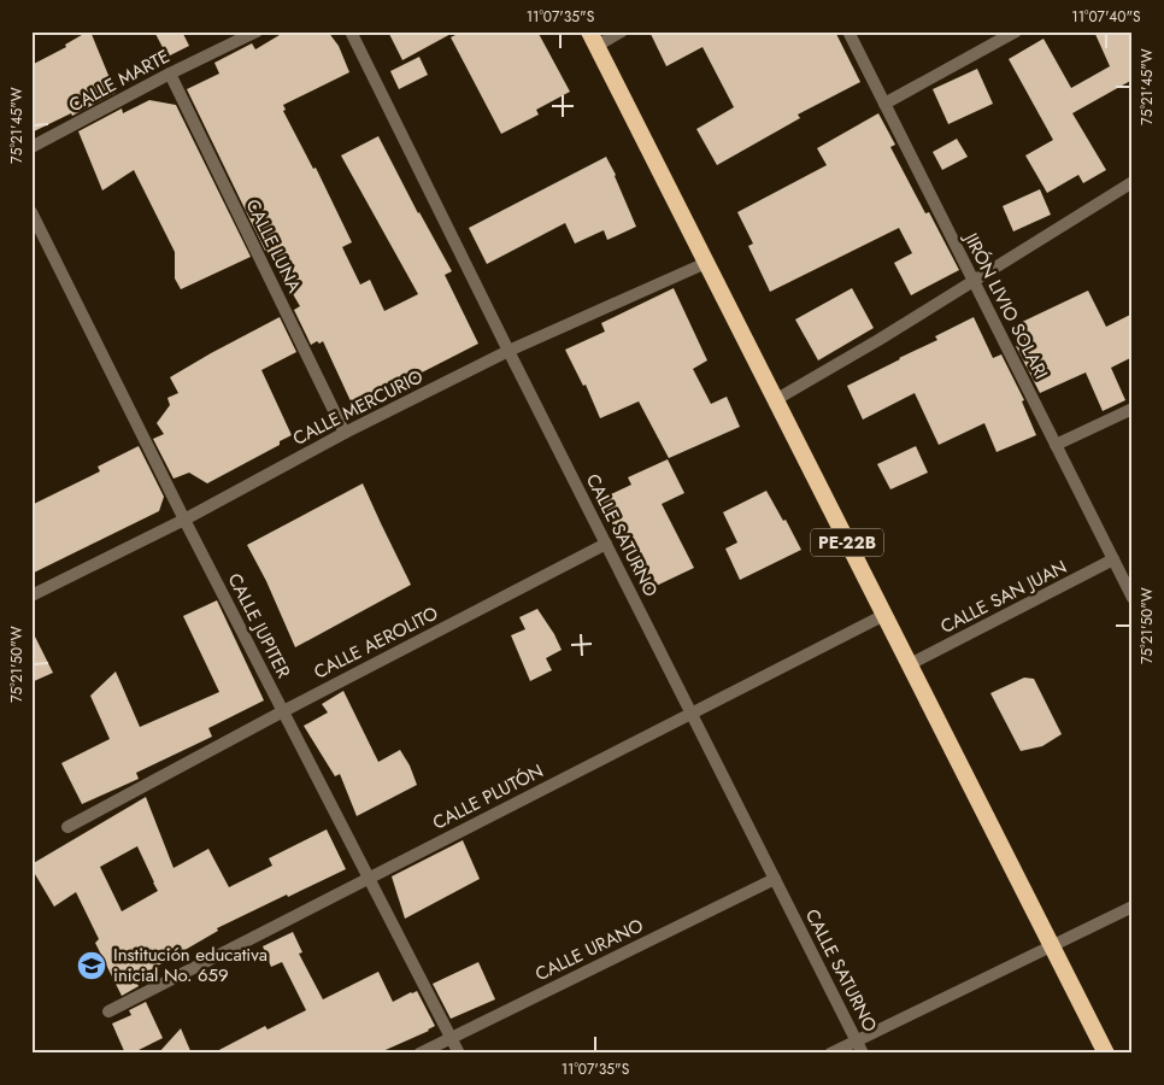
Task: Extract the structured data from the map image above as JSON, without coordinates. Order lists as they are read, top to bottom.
{
  "streets": {
    "highway": ["PE-22B"],
    "street": [
      "CALLE MARTE",
      "CALLE LUNA",
      "JIRÓN LIVIO SOLARI",
      "CALLE MERCURIO",
      "CALLE SATURNO",
      "CALLE SAN JUAN",
      "CALLE JUPITER",
      "CALLE AEROLITO",
      "CALLE PLUTÓN",
      "CALLE URANO"
    ]
  },
  "crossings": [
    ["CALLE MARTE", "CALLE LUNA"],
    ["CALLE LUNA", "CALLE MERCURIO"],
    ["JIRÓN LIVIO SOLARI", "CALLE SAN JUAN"],
    ["CALLE MERCURIO", "CALLE SATURNO"],
    ["CALLE MERCURIO", "PE-22B"],
    ["CALLE MERCURIO", "CALLE JUPITER"],
    ["CALLE SATURNO", "CALLE AEROLITO"],
    ["CALLE SATURNO", "CALLE PLUTÓN"],
    ["CALLE SATURNO", "CALLE URANO"],
    ["PE-22B", "CALLE SAN JUAN"],
    ["PE-22B", "CALLE PLUTÓN"],
    ["CALLE JUPITER", "CALLE AEROLITO"],
    ["CALLE JUPITER", "CALLE PLUTÓN"],
    ["CALLE JUPITER", "CALLE URANO"]
  ],
  "places": {
    "school or university": ["Institución educativa inicial No. 659"]
  },
  "coordinates": [
    "11°07'35\"S",
    "11°07'40\"S",
    "75°21'45\"W",
    "75°21'50\"W"
  ]
}
